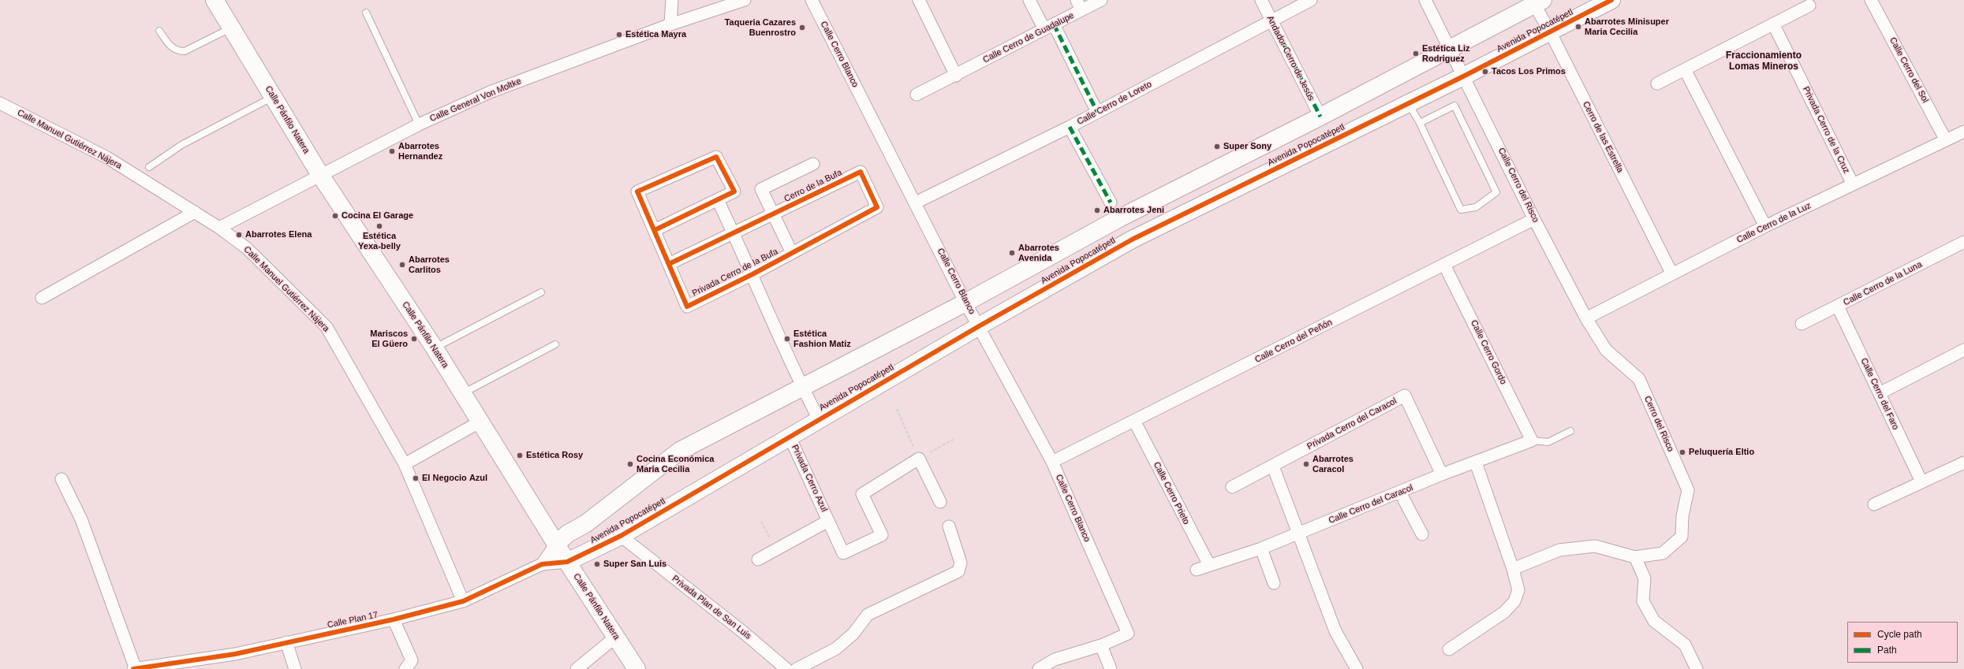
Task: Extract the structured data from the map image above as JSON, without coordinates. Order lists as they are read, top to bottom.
{
  "streets": {
    "street": [
      "Avenida Popocatépetl",
      "Calle Cerro de Guadalupe",
      "Calle Cerro Blanco",
      "Andador Cerro de Jesús",
      "Calle Cerro del Sol",
      "Calle General Von Moltke",
      "Calle Cerro de Loreto",
      "Calle Pánfilo Natera",
      "Privada Cerro de la Cruz",
      "Cerro de las Estrella",
      "Calle Manuel Gutiérrez Nájera",
      "Calle Cerro del Risco",
      "Cerro de la Bufa",
      "Calle Cerro de la Luz",
      "Privada Cerro de la Bufa",
      "Calle Cerro de la Luna",
      "Calle Cerro del Peñón",
      "Calle Cerro Gordo",
      "Calle Cerro del Faro",
      "Privada Cerro del Caracol",
      "Cerro del Risco",
      "Privada Cerro Azul",
      "Calle Cerro Prieto",
      "Calle Cerro del Caracol",
      "Privada Plan de San Luis",
      "Calle Plan 17"
    ]
  },
  "crossings": [
    ["Avenida Popocatépetl", "Calle Cerro Blanco"],
    ["Avenida Popocatépetl", "Andador Cerro de Jesús"],
    ["Avenida Popocatépetl", "Calle Pánfilo Natera"],
    ["Avenida Popocatépetl", "Cerro de las Estrella"],
    ["Avenida Popocatépetl", "Calle Cerro del Risco"],
    ["Avenida Popocatépetl", "Privada Cerro de la Bufa"],
    ["Avenida Popocatépetl", "Privada Cerro Azul"],
    ["Avenida Popocatépetl", "Privada Plan de San Luis"],
    ["Avenida Popocatépetl", "Calle Plan 17"],
    ["Calle Cerro Blanco", "Calle Cerro de Loreto"],
    ["Calle Cerro Blanco", "Calle Cerro del Peñón"],
    ["Andador Cerro de Jesús", "Calle Cerro de Loreto"],
    ["Calle Cerro del Sol", "Calle Cerro de la Luz"],
    ["Calle General Von Moltke", "Calle Pánfilo Natera"],
    ["Calle General Von Moltke", "Calle Manuel Gutiérrez Nájera"],
    ["Calle Pánfilo Natera", "Calle Plan 17"],
    ["Privada Cerro de la Cruz", "Calle Cerro de la Luz"],
    ["Cerro de las Estrella", "Calle Cerro de la Luz"],
    ["Calle Manuel Gutiérrez Nájera", "Calle Plan 17"],
    ["Calle Cerro del Risco", "Calle Cerro de la Luz"],
    ["Calle Cerro del Risco", "Calle Cerro del Peñón"],
    ["Calle Cerro del Risco", "Cerro del Risco"],
    ["Cerro de la Bufa", "Privada Cerro de la Bufa"],
    ["Calle Cerro de la Luna", "Calle Cerro del Faro"],
    ["Calle Cerro del Peñón", "Calle Cerro Gordo"],
    ["Calle Cerro del Peñón", "Calle Cerro Prieto"],
    ["Calle Cerro Gordo", "Calle Cerro del Caracol"],
    ["Privada Cerro del Caracol", "Calle Cerro del Caracol"],
    ["Calle Cerro Prieto", "Calle Cerro del Caracol"]
  ],
  "districts": ["Fraccionamiento Lomas Mineros"],
  "places": [
    "Abarrotes Minisuper Maria Cecilia",
    "Taqueria Cazares Buenrostro",
    "Estética Mayra",
    "Estética Liz Rodriguez",
    "Tacos Los Primos",
    "Super Sony",
    "Abarrotes Hernandez",
    "Abarrotes Jeni",
    "Cocina El Garage",
    "Estética Yexa-belly",
    "Abarrotes Elena",
    "Abarrotes Avenida",
    "Abarrotes Carlitos",
    "Mariscos El Güero",
    "Estética Fashion Matiz",
    "Peluquería Eltio",
    "Estética Rosy",
    "Cocina Económica Maria Cecilia",
    "Abarrotes Caracol",
    "El Negocio Azul",
    "Super San Luis"
  ],
  "legend": ["Cycle path", "Path"]
}
